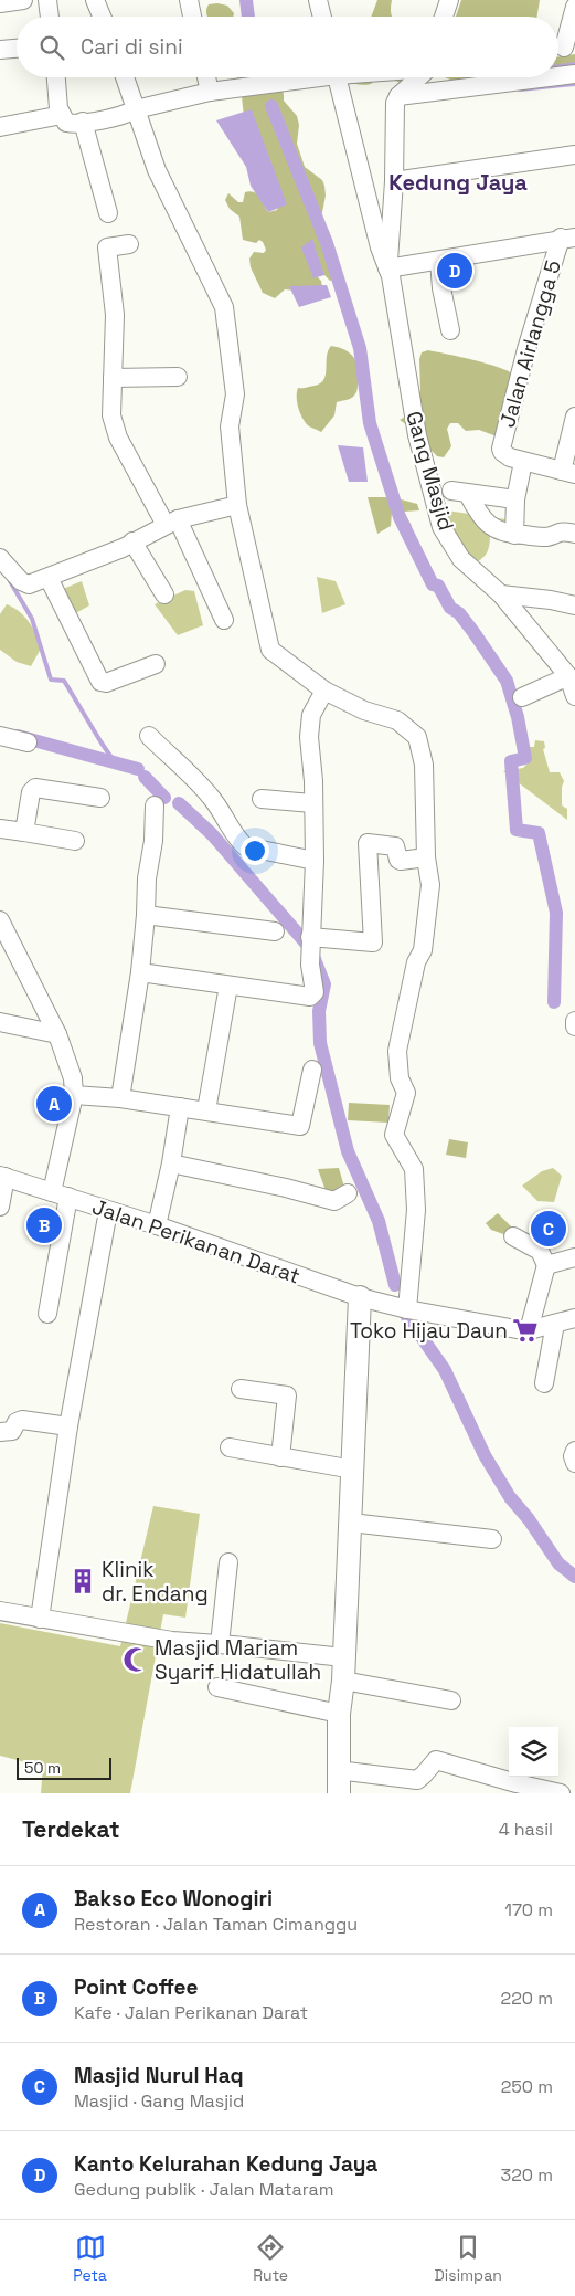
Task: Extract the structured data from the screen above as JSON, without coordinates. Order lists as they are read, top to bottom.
{
  "streets": {
    "street": ["Jalan Airlangga 5", "Gang Masjid", "Jalan Perikanan Darat"]
  },
  "districts": ["Kedung Jaya"],
  "places": {
    "supermarket": ["Toko Hijau Daun"],
    "building": ["Klinik dr. Endang"],
    "mosque": ["Masjid Mariam Syarif Hidatullah"]
  },
  "scale_bar": "50 m",
  "page": {
    "search": "Cari di sini",
    "pins": [
      "D",
      "A",
      "B",
      "C"
    ],
    "scale": "50 m",
    "heading": ["Terdekat", "4 hasil"],
    "list": [
      {
        "mark": "A",
        "name": "Bakso Eco Wonogiri",
        "note": "Restoran · Jalan Taman Cimanggu",
        "value": "170 m"
      },
      {
        "mark": "B",
        "name": "Point Coffee",
        "note": "Kafe · Jalan Perikanan Darat",
        "value": "220 m"
      },
      {
        "mark": "C",
        "name": "Masjid Nurul Haq",
        "note": "Masjid · Gang Masjid",
        "value": "250 m"
      },
      {
        "mark": "D",
        "name": "Kanto Kelurahan Kedung Jaya",
        "note": "Gedung publik · Jalan Mataram",
        "value": "320 m"
      }
    ],
    "nav": ["Peta", "Rute", "Disimpan"]
  }
}
